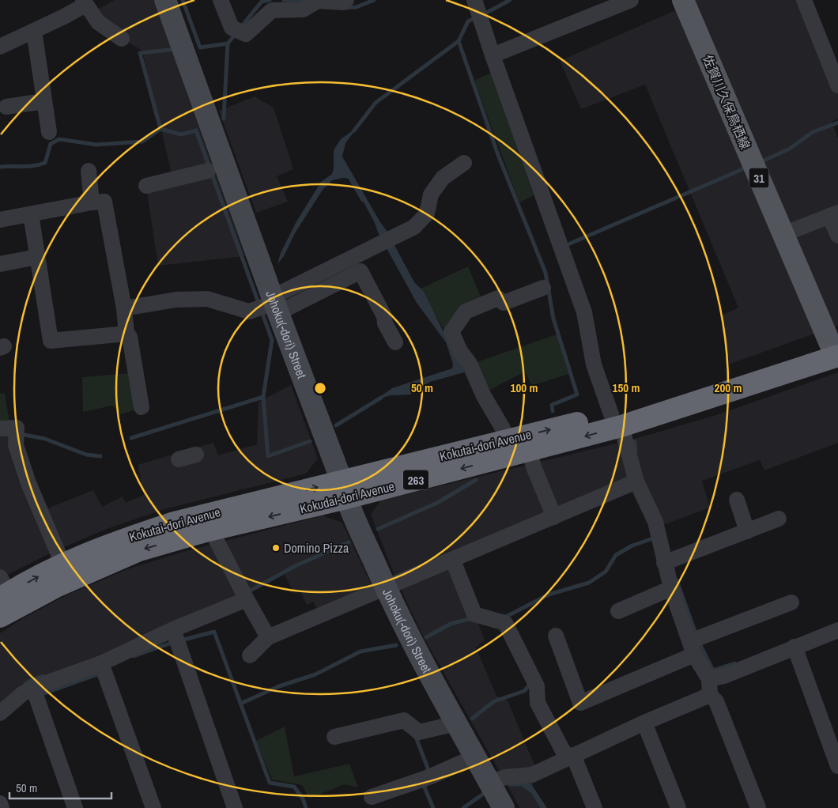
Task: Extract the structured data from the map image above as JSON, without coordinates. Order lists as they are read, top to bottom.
{
  "streets": {
    "highway": ["Kokutai-dori Avenue", "263", "Kokudai-dori Avenue"],
    "main road": ["佐賀川久保鳥栖線", "31"],
    "street": ["Johoku(-dori) Street"]
  },
  "crossings": [
    ["佐賀川久保鳥栖線", "Kokudai-dori Avenue"],
    ["Johoku(-dori) Street", "Kokutai-dori Avenue"],
    ["Johoku(-dori) Street", "Kokudai-dori Avenue"],
    ["Kokutai-dori Avenue", "Kokudai-dori Avenue"]
  ],
  "one_way": ["Kokutai-dori Avenue", "Kokudai-dori Avenue"],
  "places": ["Domino Pizza"],
  "scale_bar": "50 m",
  "rings": [
    "50 m",
    "100 m",
    "150 m",
    "200 m"
  ]
}
